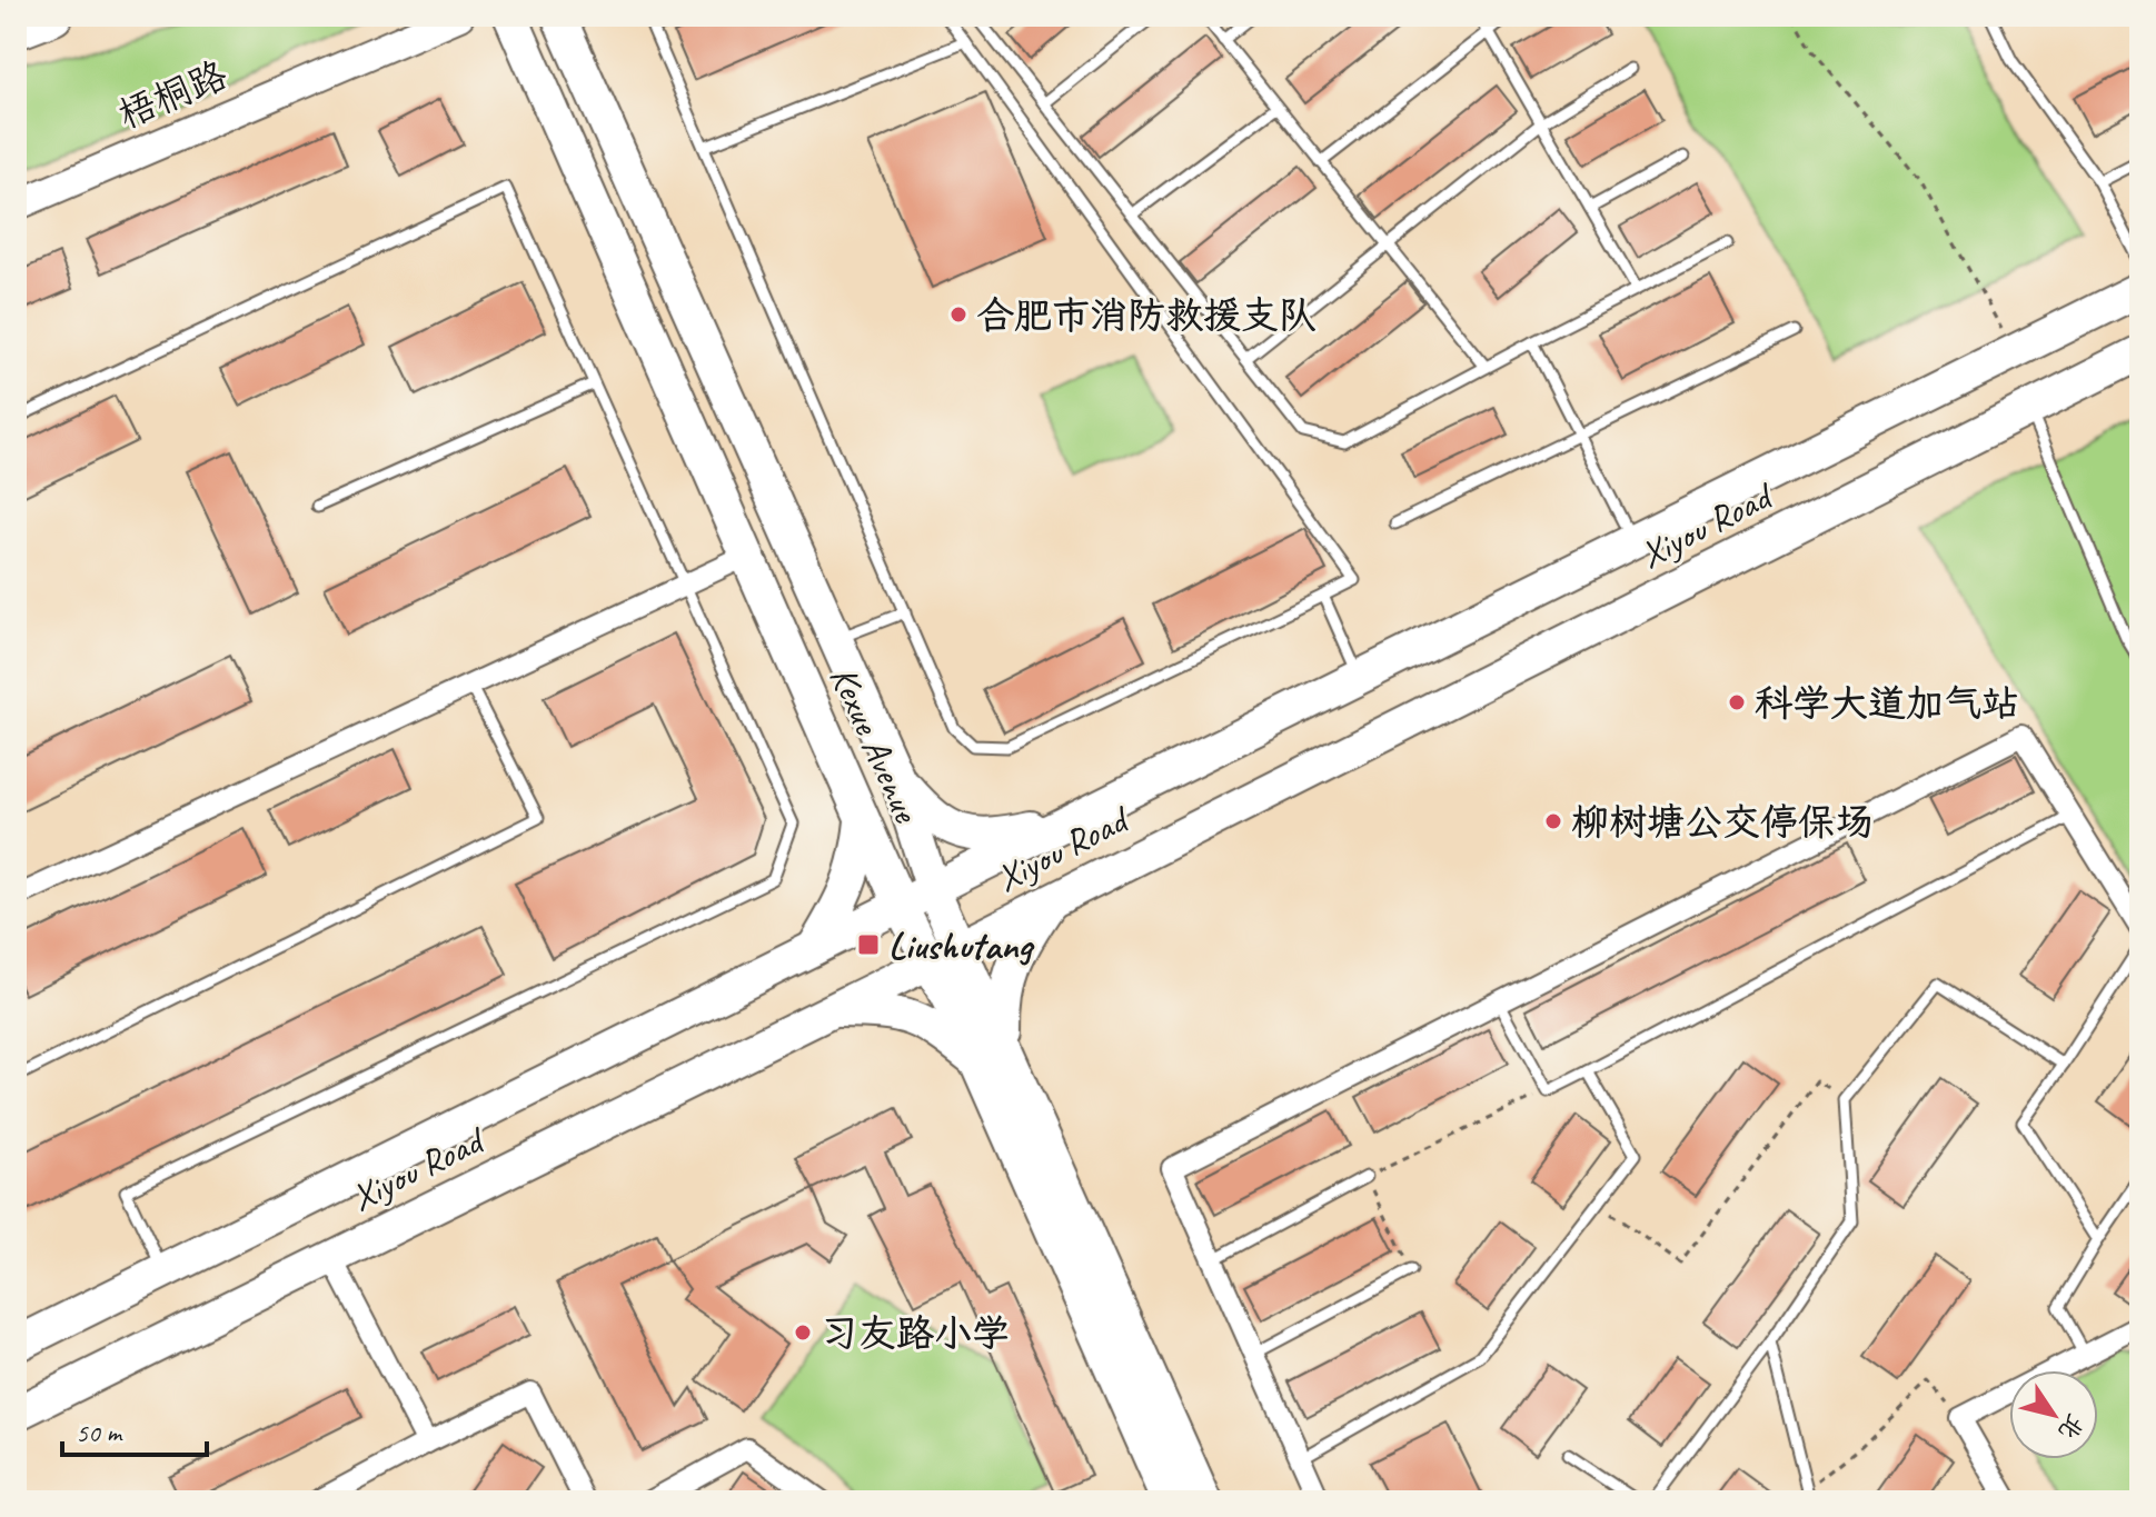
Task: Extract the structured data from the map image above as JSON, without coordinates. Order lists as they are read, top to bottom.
{
  "streets": {
    "main road": ["Xiyou Road", "Kexue Avenue"],
    "street": ["梧桐路"]
  },
  "crossings": [
    ["Xiyou Road", "Kexue Avenue"]
  ],
  "places": {
    "other": [
      "合肥市消防救援支队",
      "科学大道加气站",
      "柳树塘公交停保场",
      "习友路小学"
    ],
    "transit": ["Liushutang"]
  },
  "scale_bar": "50 m",
  "north": "bottom right"
}
